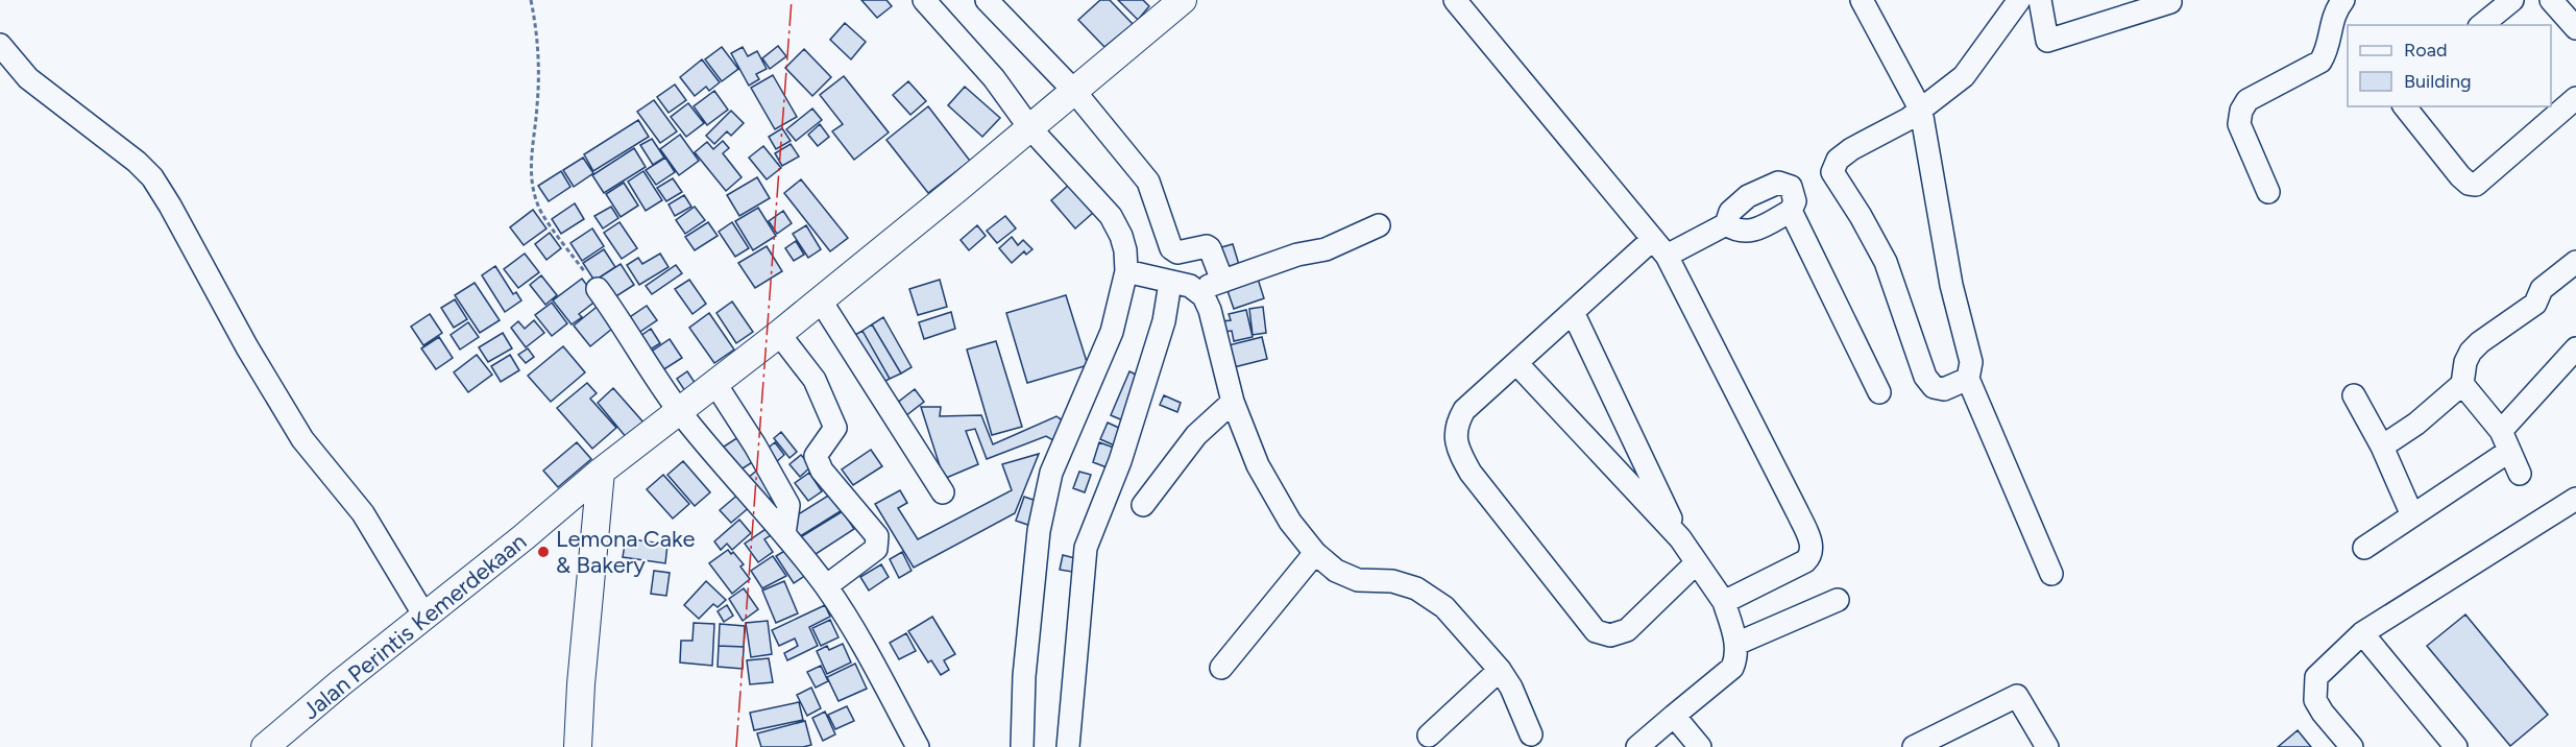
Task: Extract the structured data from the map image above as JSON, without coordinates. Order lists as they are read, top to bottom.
{
  "streets": {
    "main road": ["Jalan Perintis Kemerdekaan"]
  },
  "places": ["Lemona Cake & Bakery"],
  "legend": ["Road", "Building"]
}
